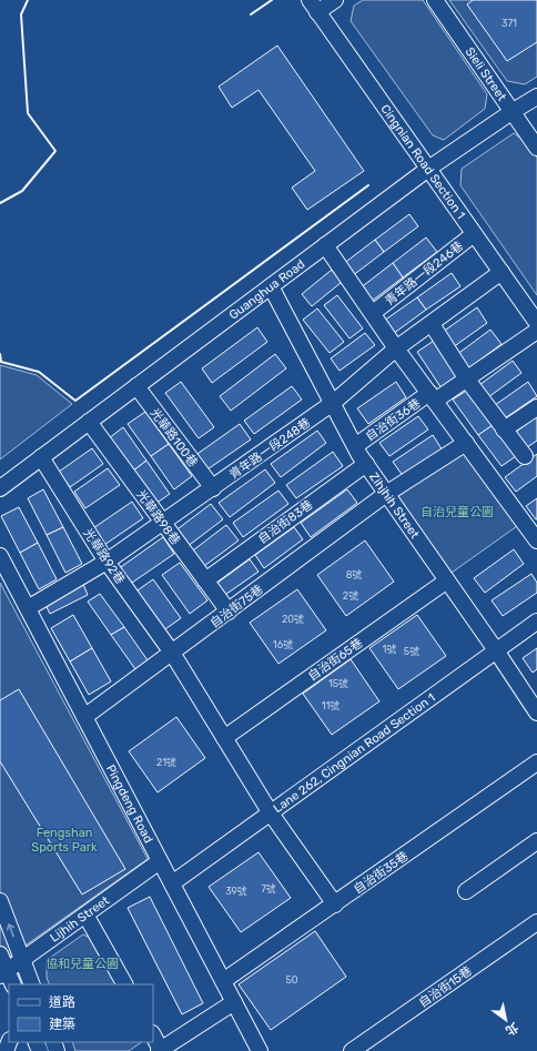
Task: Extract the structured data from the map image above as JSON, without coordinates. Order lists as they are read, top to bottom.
{
  "streets": {
    "street": [
      "Sieli Street",
      "Cingnian Road Section 1",
      "青年路一段246巷",
      "Guanghua Road",
      "自治街36巷",
      "光華路100巷",
      "青年路一段248巷",
      "Zihjhih Street",
      "光華路98巷",
      "自治街83巷",
      "光華路92巷",
      "自治街75巷",
      "自治街65巷",
      "Lane 262, Cingnian Road Section 1",
      "Pingdeng Road",
      "自治街35巷",
      "Lijhih Street",
      "自治街15巷"
    ]
  },
  "crossings": [
    ["Sieli Street", "Guanghua Road"],
    ["Cingnian Road Section 1", "青年路一段246巷"],
    ["Cingnian Road Section 1", "Guanghua Road"],
    ["Cingnian Road Section 1", "青年路一段248巷"],
    ["Guanghua Road", "光華路100巷"],
    ["Guanghua Road", "Zihjhih Street"],
    ["Guanghua Road", "光華路98巷"],
    ["Guanghua Road", "光華路92巷"],
    ["自治街36巷", "Zihjhih Street"],
    ["光華路100巷", "青年路一段248巷"],
    ["青年路一段248巷", "Zihjhih Street"],
    ["青年路一段248巷", "光華路98巷"],
    ["青年路一段248巷", "光華路92巷"],
    ["青年路一段248巷", "Pingdeng Road"],
    ["Zihjhih Street", "自治街83巷"],
    ["Zihjhih Street", "自治街75巷"],
    ["Zihjhih Street", "自治街65巷"],
    ["Zihjhih Street", "Lane 262, Cingnian Road Section 1"],
    ["光華路98巷", "自治街83巷"],
    ["光華路98巷", "自治街75巷"],
    ["光華路92巷", "自治街75巷"],
    ["光華路92巷", "自治街65巷"],
    ["光華路92巷", "Lane 262, Cingnian Road Section 1"],
    ["光華路92巷", "自治街35巷"],
    ["自治街75巷", "Pingdeng Road"],
    ["Lane 262, Cingnian Road Section 1", "Pingdeng Road"],
    ["Pingdeng Road", "自治街35巷"],
    ["Pingdeng Road", "Lijhih Street"]
  ],
  "parks": ["自治兒童公園", "Fengshan Sports Park", "協和兒童公園"],
  "house_numbers": [
    "371",
    "8號",
    "2號",
    "20號",
    "16號",
    "1號",
    "5號",
    "15號",
    "11號",
    "21號",
    "7號",
    "39號",
    "50"
  ],
  "legend": ["道路", "建築"],
  "north": "bottom right"
}
